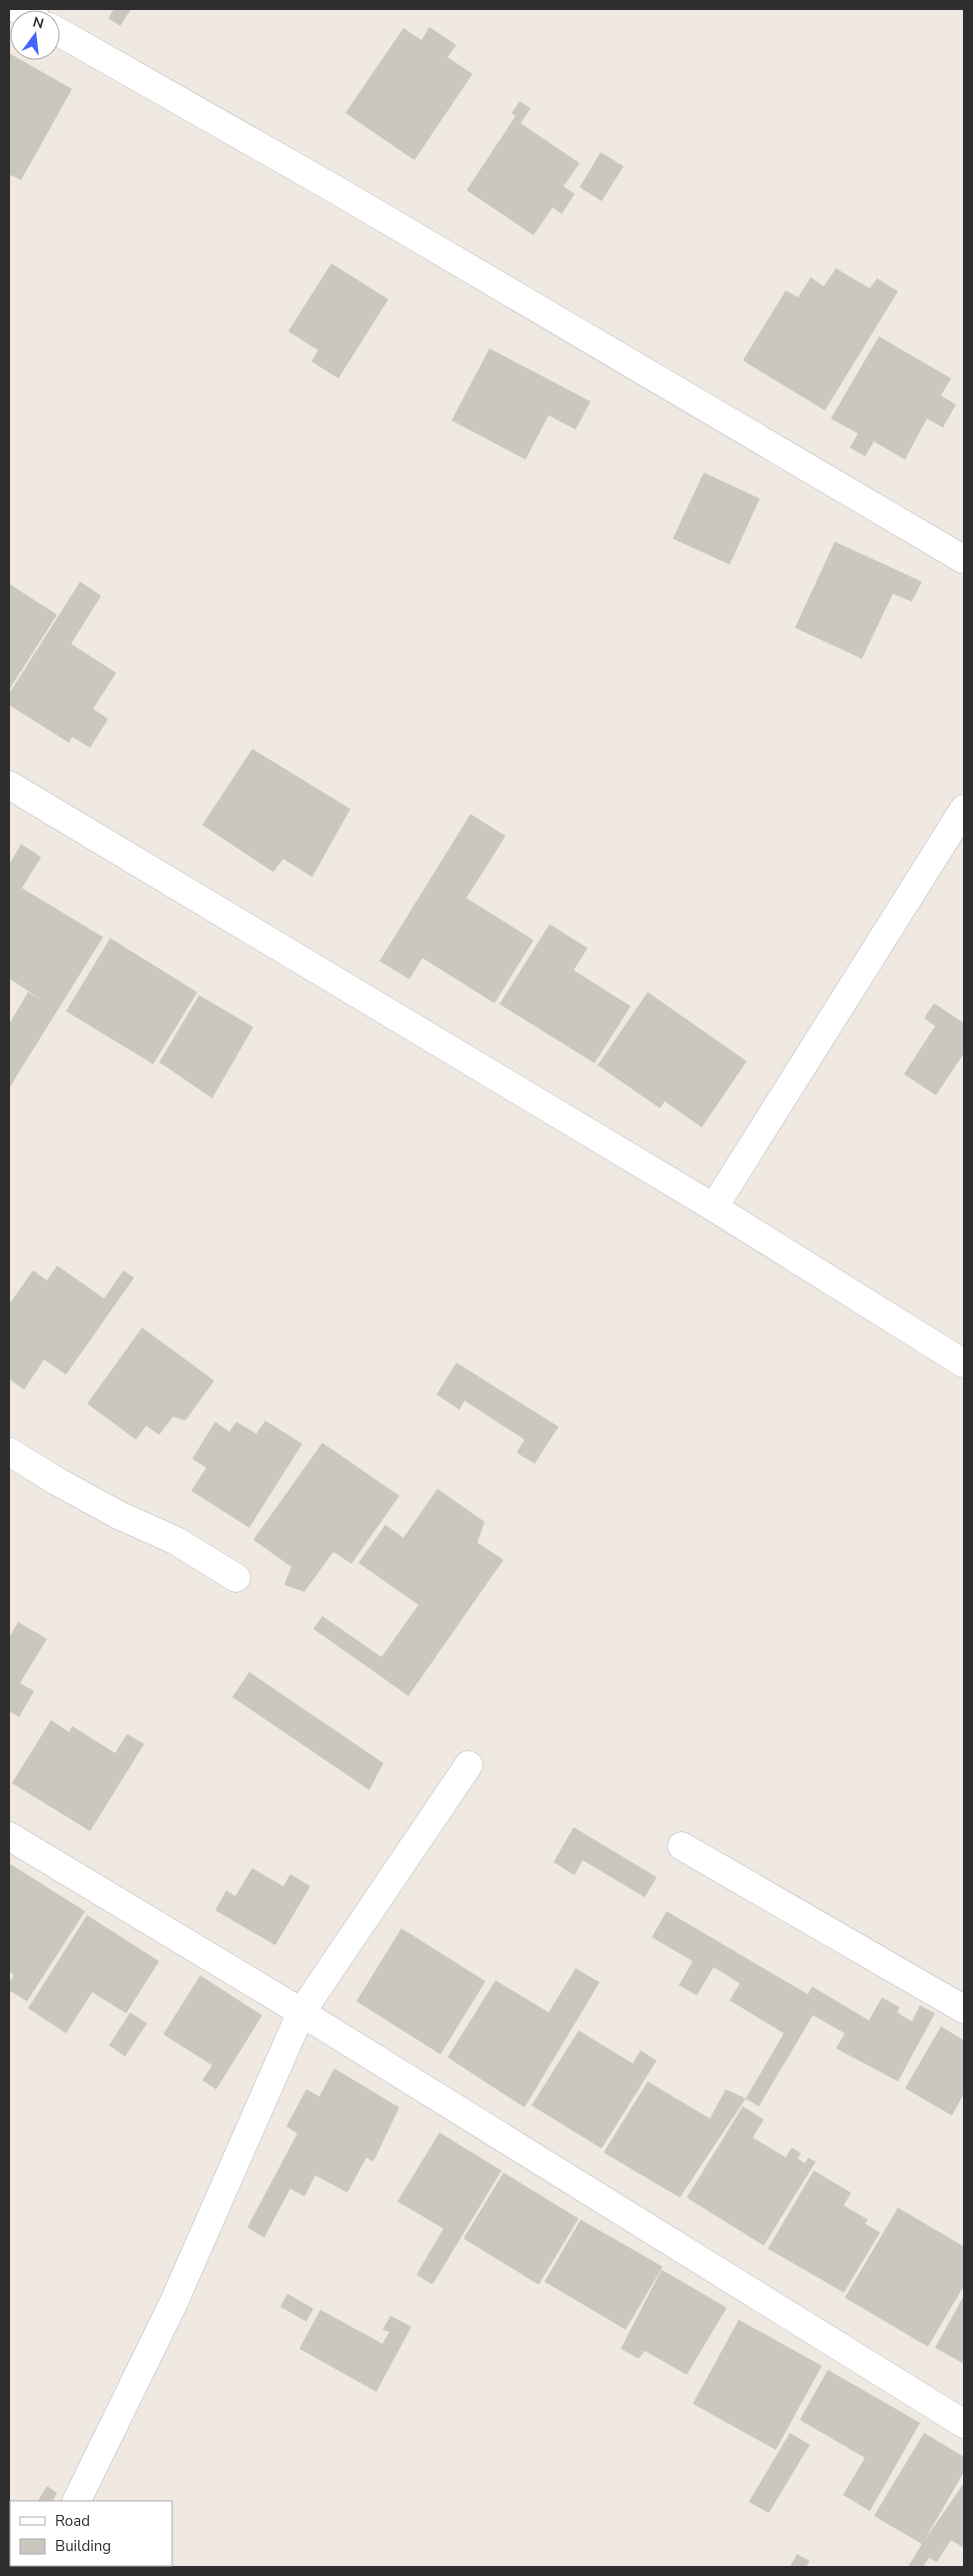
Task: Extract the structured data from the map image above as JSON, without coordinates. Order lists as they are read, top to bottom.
{
  "legend": ["Road", "Building"],
  "north": "top"
}
